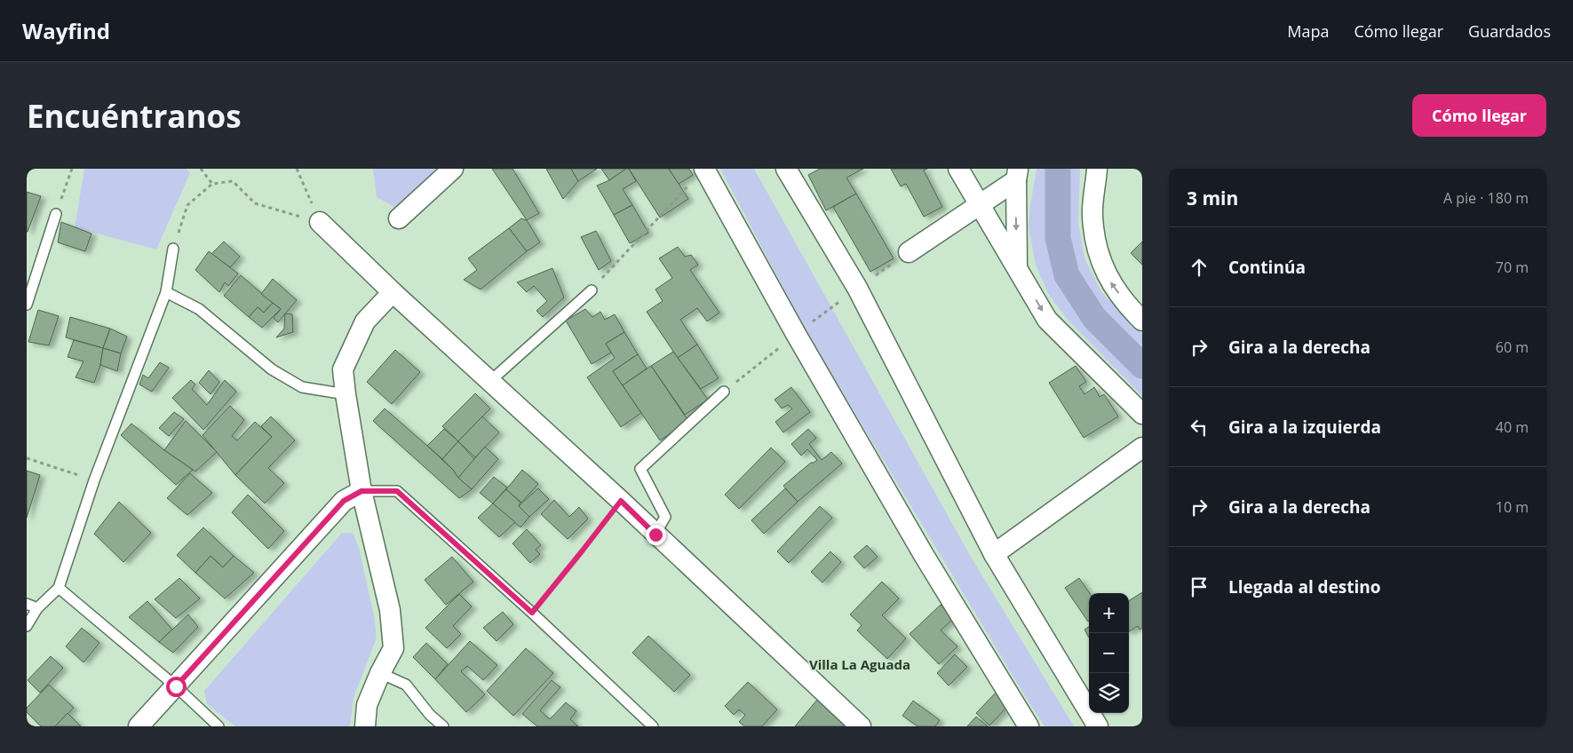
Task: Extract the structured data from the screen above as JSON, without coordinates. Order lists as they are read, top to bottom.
{
  "districts": ["Villa La Aguada"],
  "page": {
    "header": "Wayfind",
    "nav": ["Mapa", "Cómo llegar", "Guardados"],
    "buttons": "Cómo llegar",
    "title": "Encuéntranos",
    "heading": ["3 min", "A pie · 180 m"],
    "list": [
      ["Continúa", "70 m"],
      ["Gira a la derecha", "60 m"],
      ["Gira a la izquierda", "40 m"],
      ["Gira a la derecha", "10 m"],
      "Llegada al destino"
    ],
    "map_buttons": ["+", "−"]
  }
}
